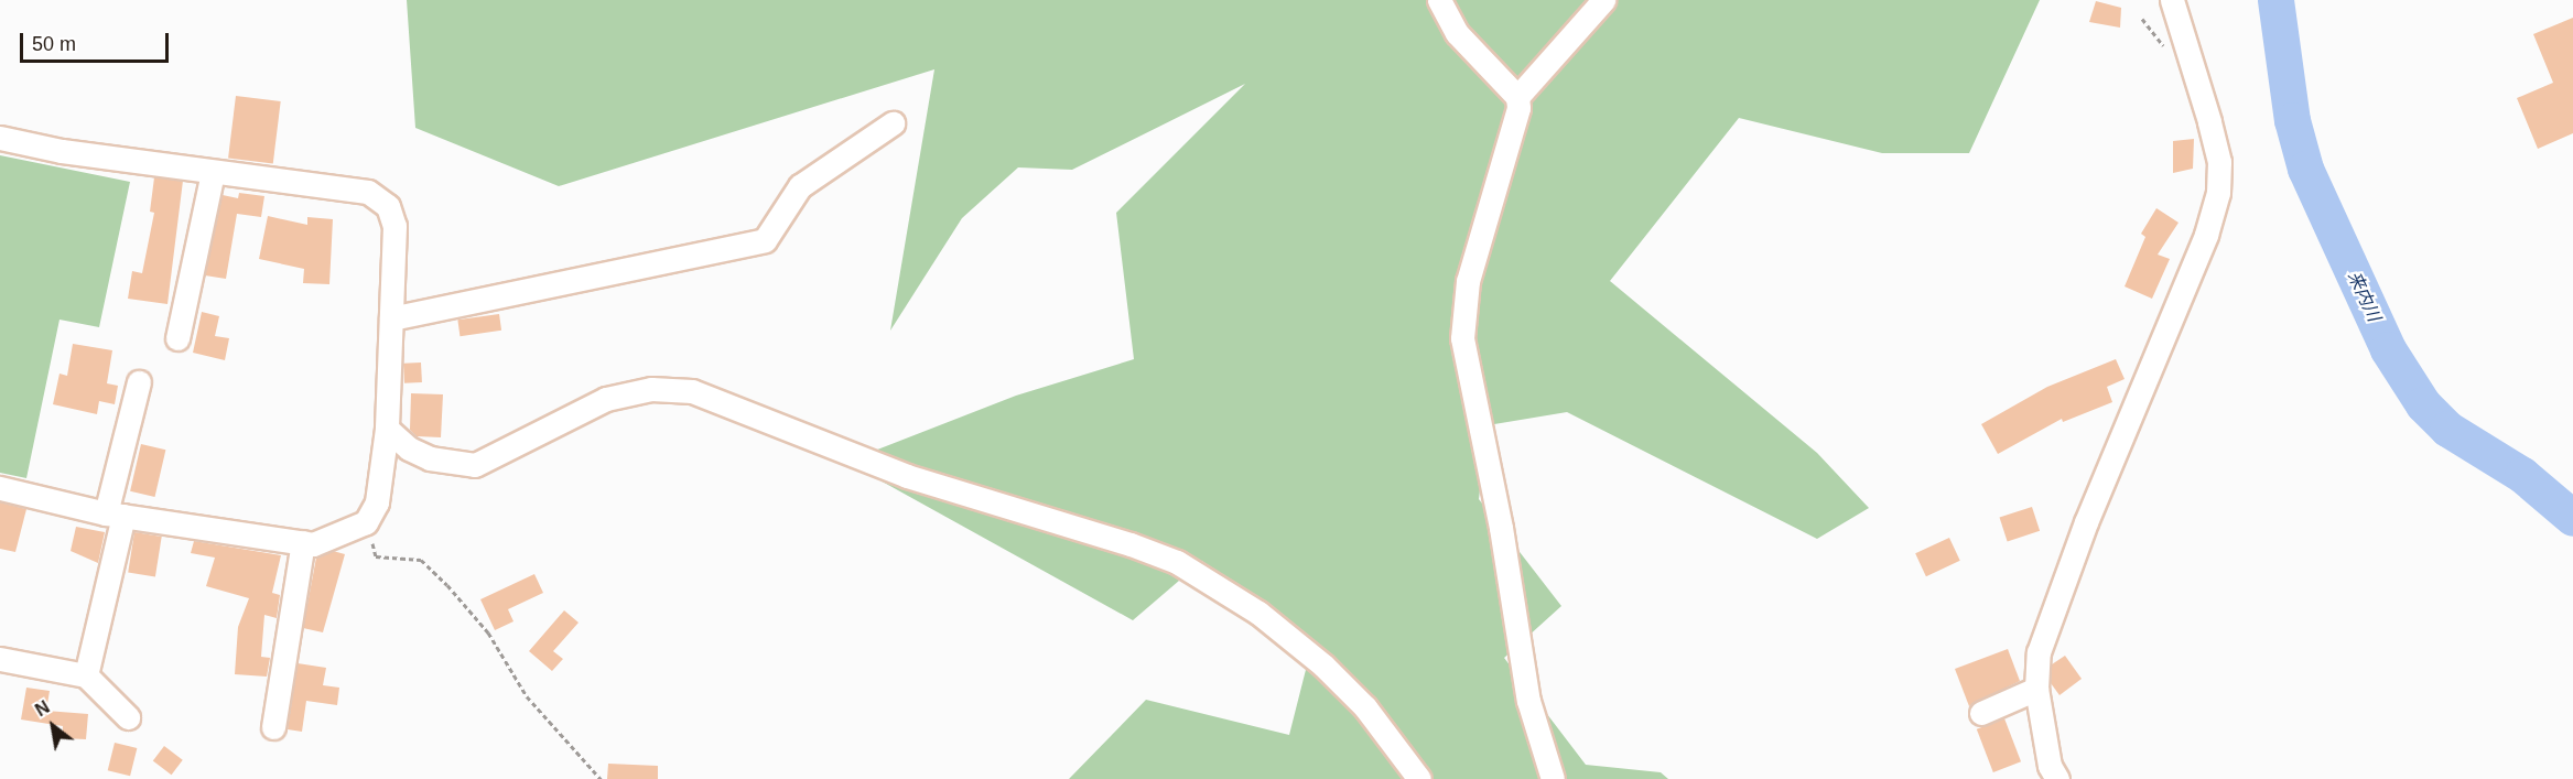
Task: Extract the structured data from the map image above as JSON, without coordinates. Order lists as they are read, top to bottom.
{
  "water": ["来内川"],
  "scale_bar": "50 m",
  "north": "top left"
}
